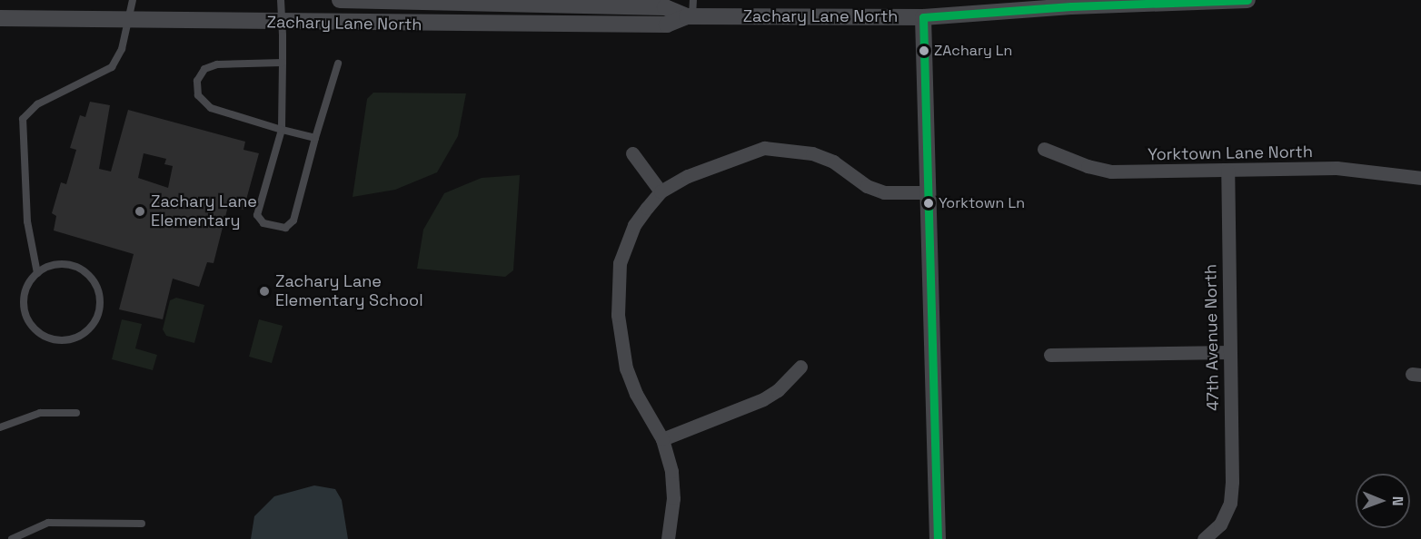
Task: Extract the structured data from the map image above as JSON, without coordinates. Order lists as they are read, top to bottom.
{
  "streets": {
    "street": ["Zachary Lane North", "Yorktown Lane North", "47th Avenue North"]
  },
  "crossings": [
    ["Yorktown Lane North", "47th Avenue North"]
  ],
  "places": [
    "ZAchary Ln",
    "Yorktown Ln",
    "Zachary Lane Elementary",
    "Zachary Lane Elementary School"
  ],
  "north": "right"
}
